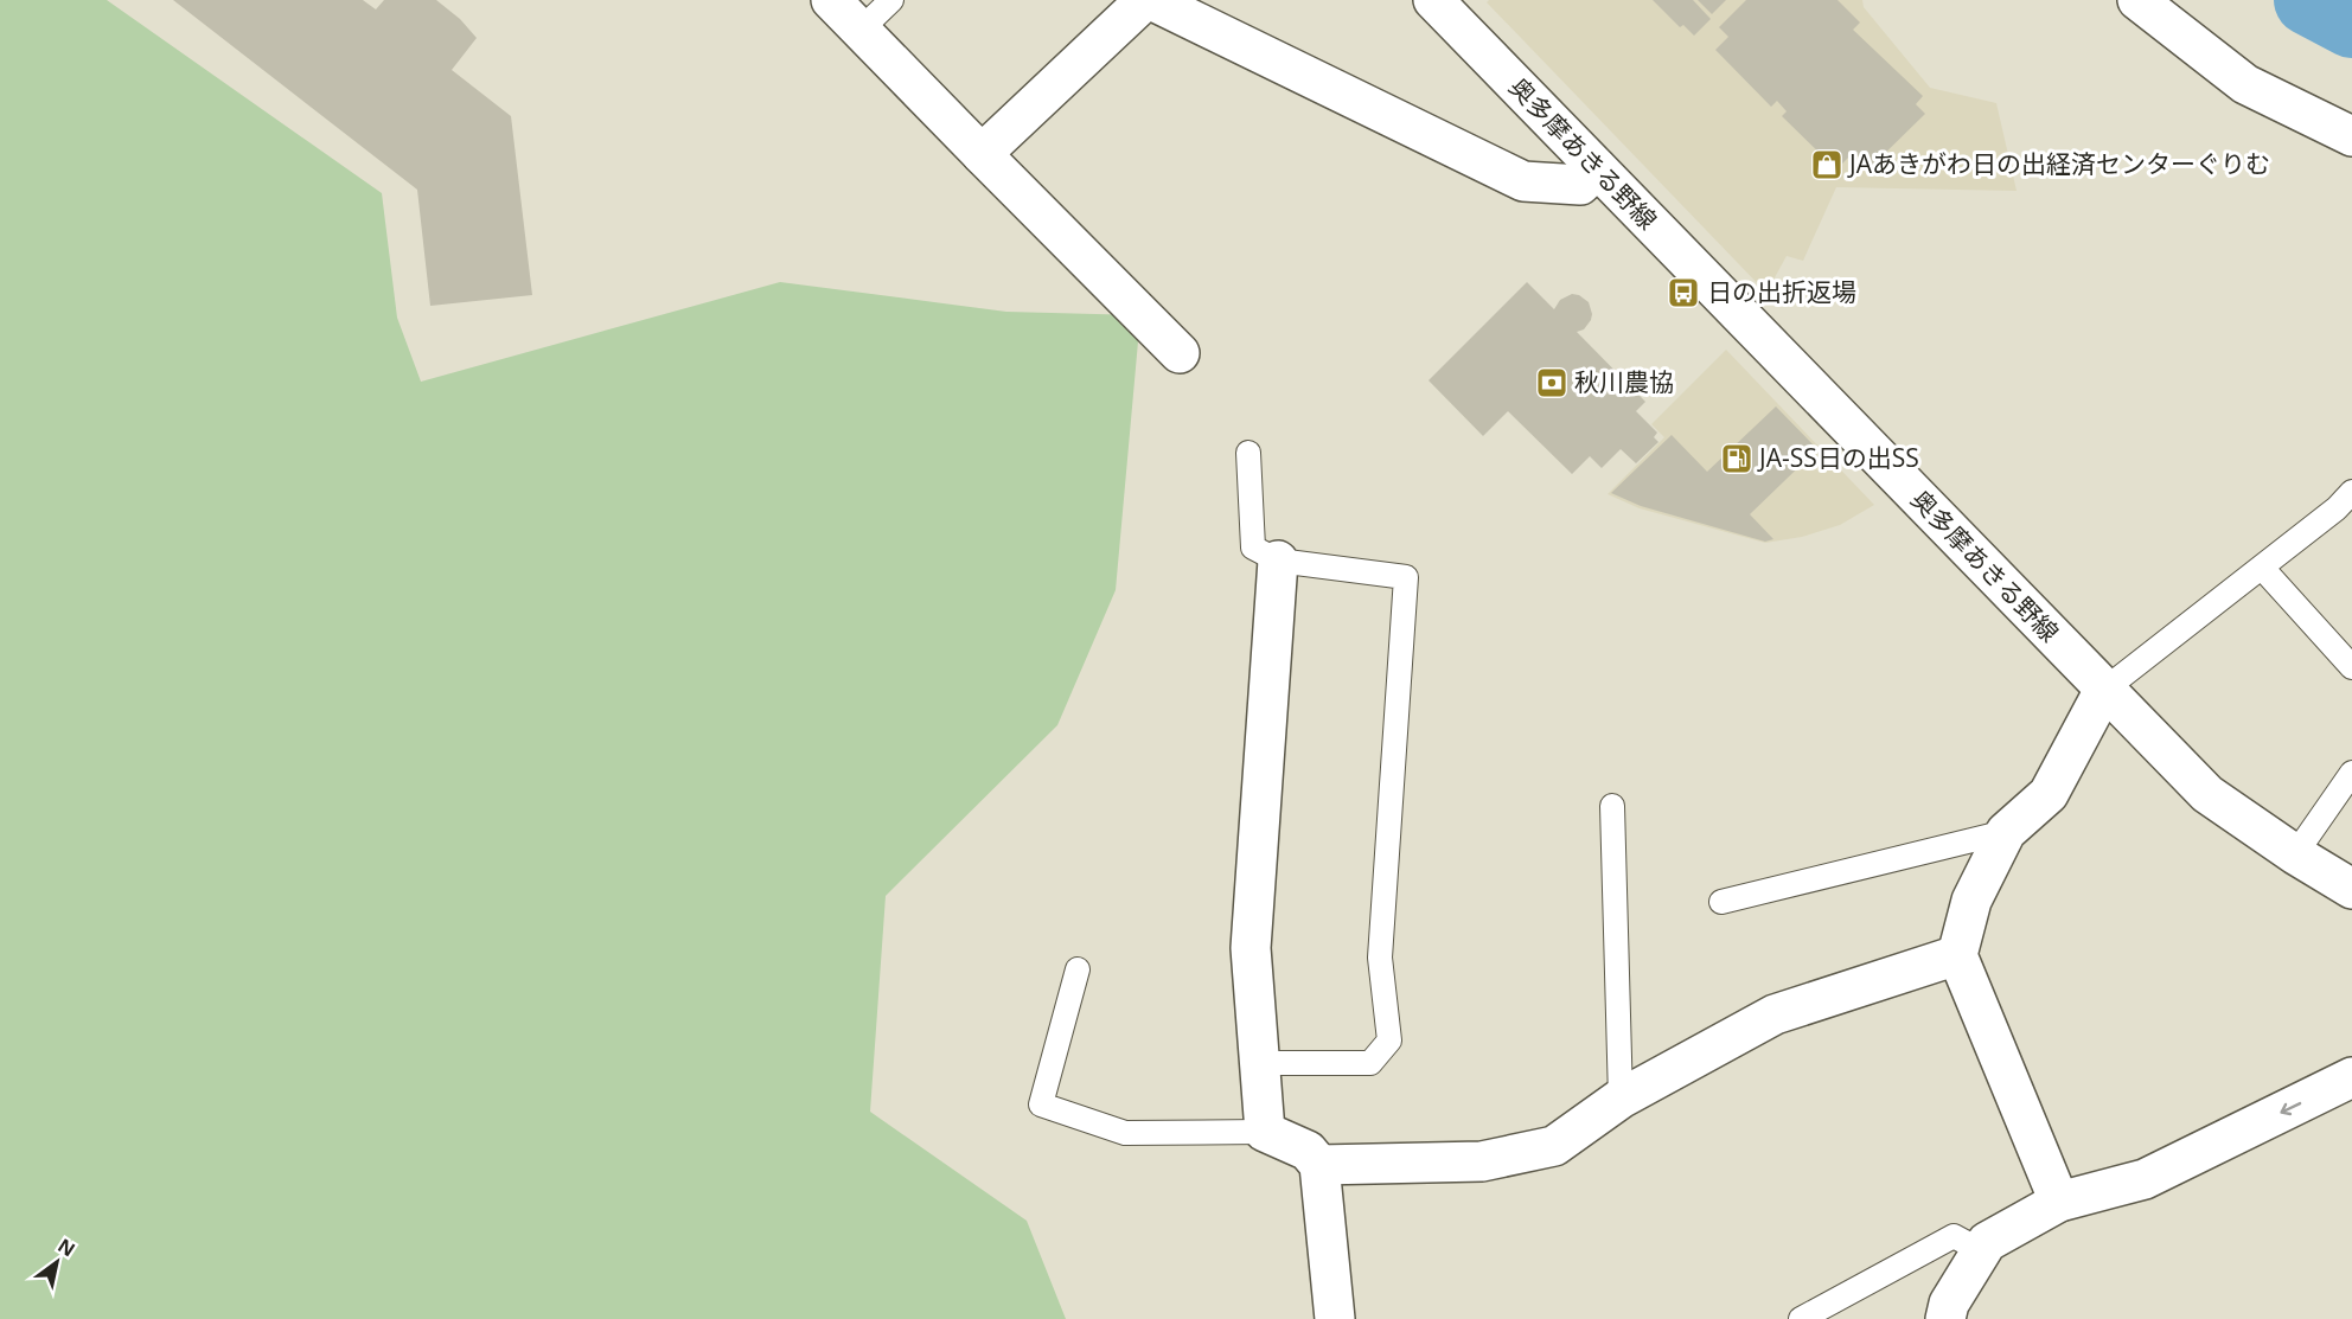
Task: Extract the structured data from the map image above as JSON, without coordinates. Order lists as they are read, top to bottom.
{
  "streets": {
    "street": ["奥多摩あきる野線"]
  },
  "places": {
    "shop": ["JAあきがわ日の出経済センターぐりむ"],
    "bus stop": ["日の出折返場"],
    "bank": ["秋川農協"],
    "fuel station": ["JA-SS日の出SS"]
  },
  "north": "top right"
}
